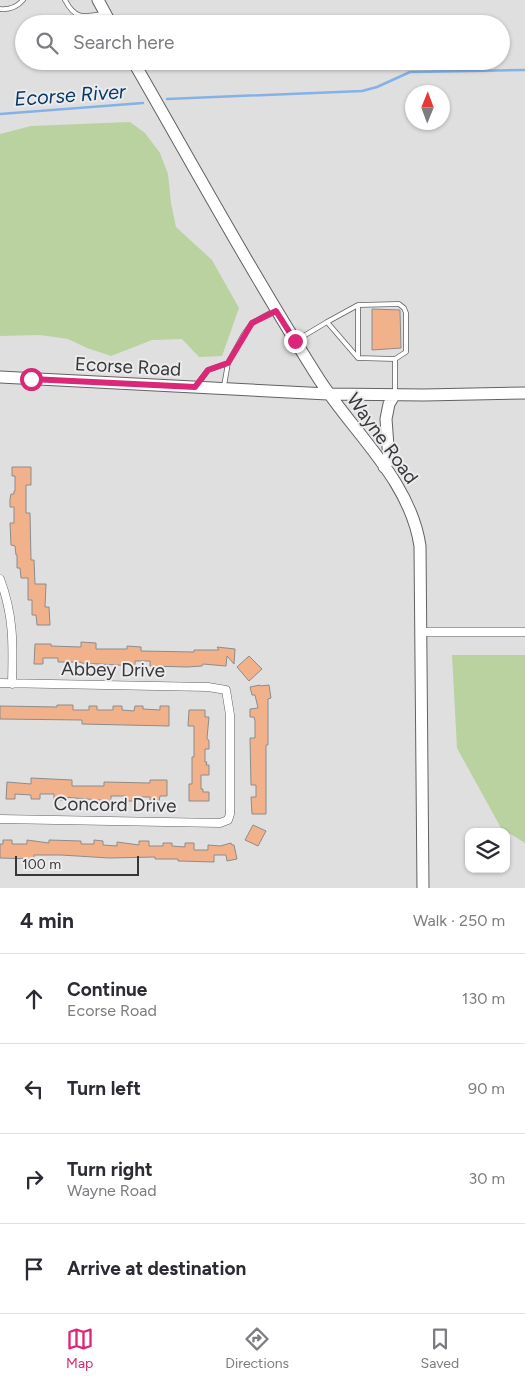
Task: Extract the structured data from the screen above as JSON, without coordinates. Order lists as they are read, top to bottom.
{
  "streets": {
    "main road": ["Ecorse Road", "Wayne Road"],
    "street": ["Abbey Drive", "Concord Drive"]
  },
  "crossings": [
    ["Ecorse Road", "Wayne Road"],
    ["Abbey Drive", "Concord Drive"]
  ],
  "water": ["Ecorse River"],
  "scale_bar": "100 m",
  "north": "top",
  "page": {
    "search": "Search here",
    "scale": "100 m",
    "heading": ["4 min", "Walk · 250 m"],
    "list": [
      ["Continue", "Ecorse Road", "130 m"],
      ["Turn left", "90 m"],
      ["Turn right", "Wayne Road", "30 m"],
      "Arrive at destination"
    ],
    "nav": ["Map", "Directions", "Saved"]
  }
}
